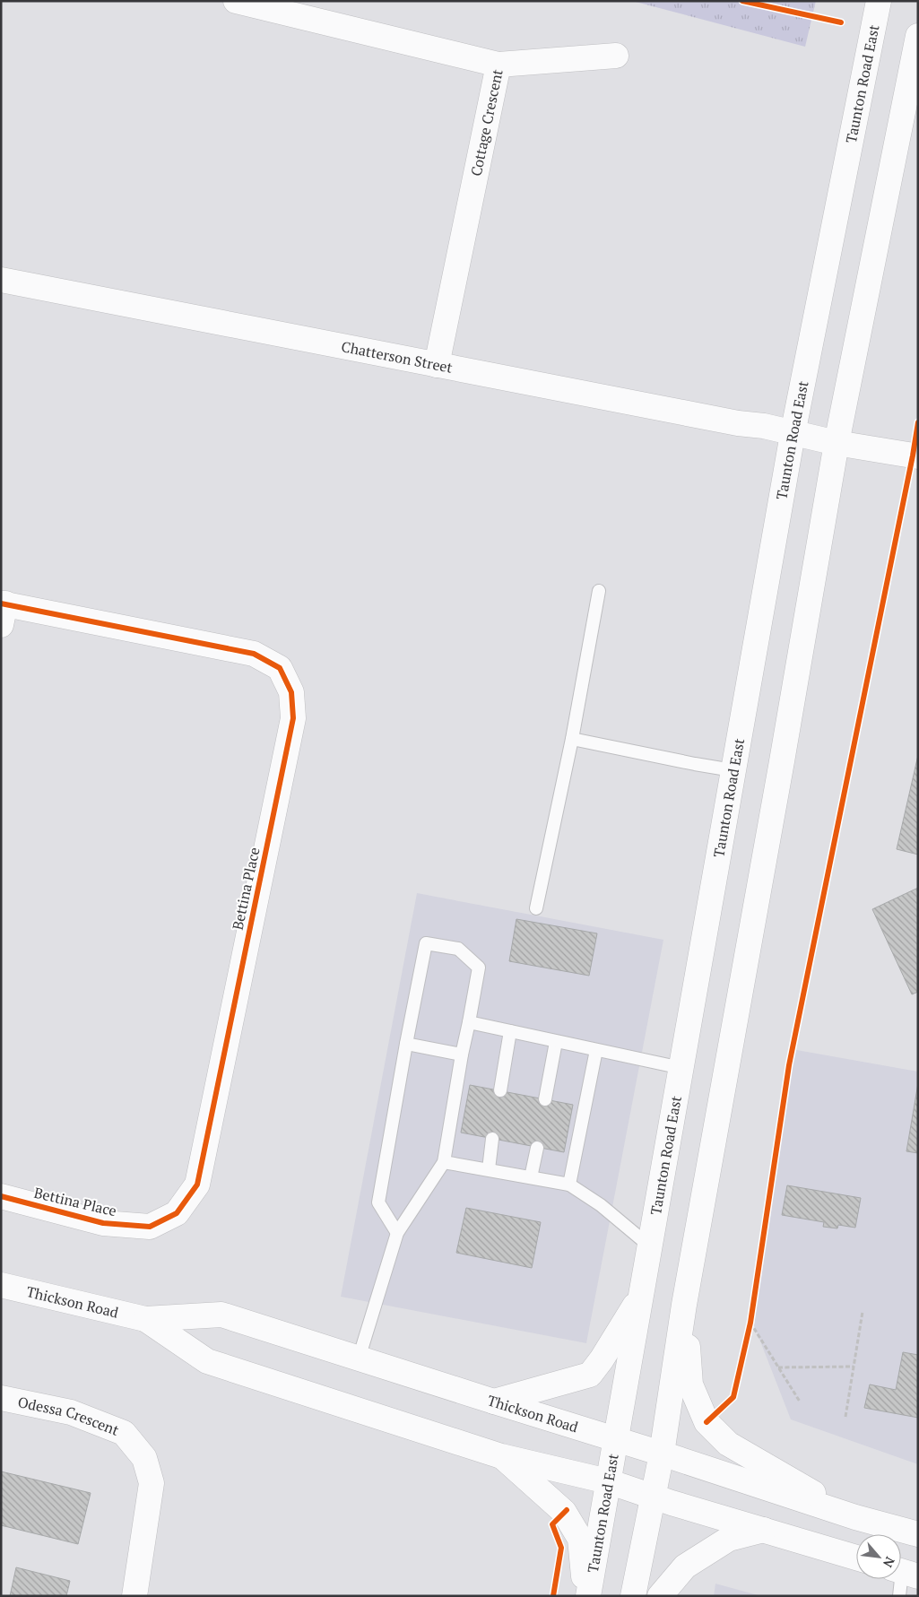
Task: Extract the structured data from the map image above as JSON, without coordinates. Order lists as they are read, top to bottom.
{
  "streets": {
    "main road": [
      "Taunton Road East",
      "Cottage Crescent",
      "Chatterson Street",
      "Bettina Place",
      "Thickson Road",
      "Odessa Crescent"
    ]
  },
  "crossings": [
    ["Taunton Road East", "Chatterson Street"],
    ["Taunton Road East", "Thickson Road"],
    ["Cottage Crescent", "Chatterson Street"]
  ],
  "north": "bottom right"
}
